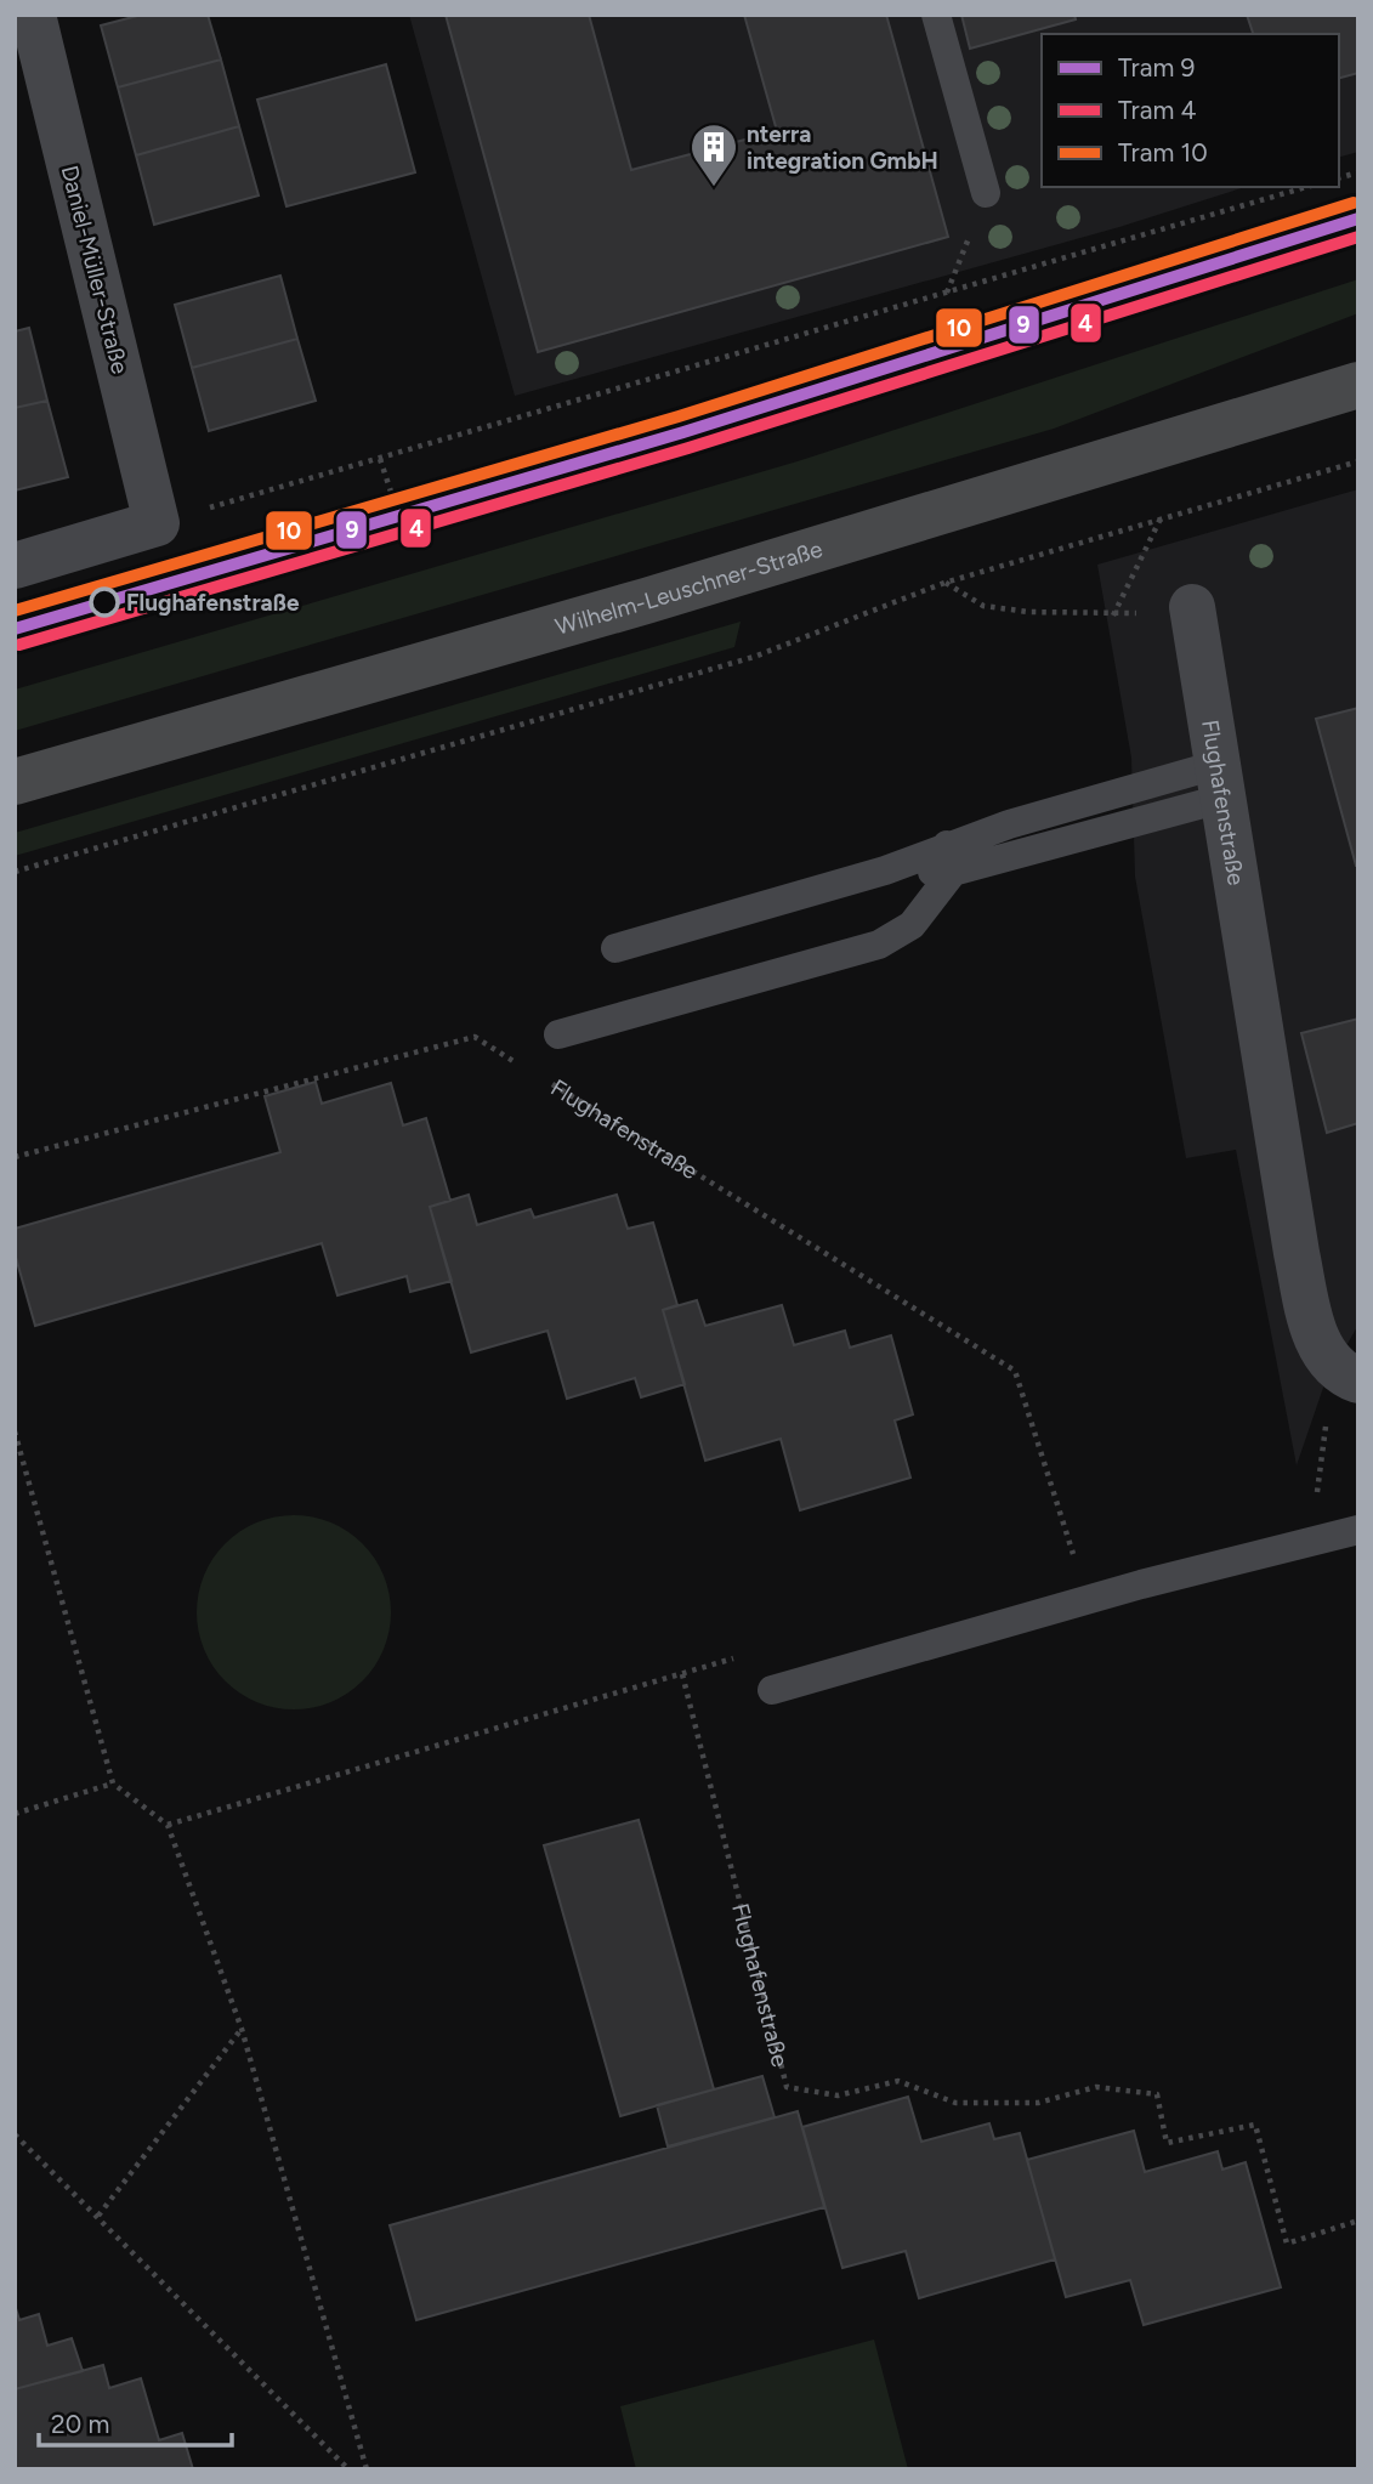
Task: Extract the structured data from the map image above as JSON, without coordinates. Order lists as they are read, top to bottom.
{
  "streets": {
    "main road": ["Wilhelm-Leuschner-Straße"],
    "street": ["Daniel-Müller-Straße", "Flughafenstraße"]
  },
  "places": {
    "building": ["nterra integration GmbH"],
    "other": ["Flughafenstraße"]
  },
  "lines": ["tram line 10", "tram line 9", "tram line 4"],
  "legend": ["Tram 9", "Tram 4", "Tram 10"],
  "scale_bar": "20 m"
}
